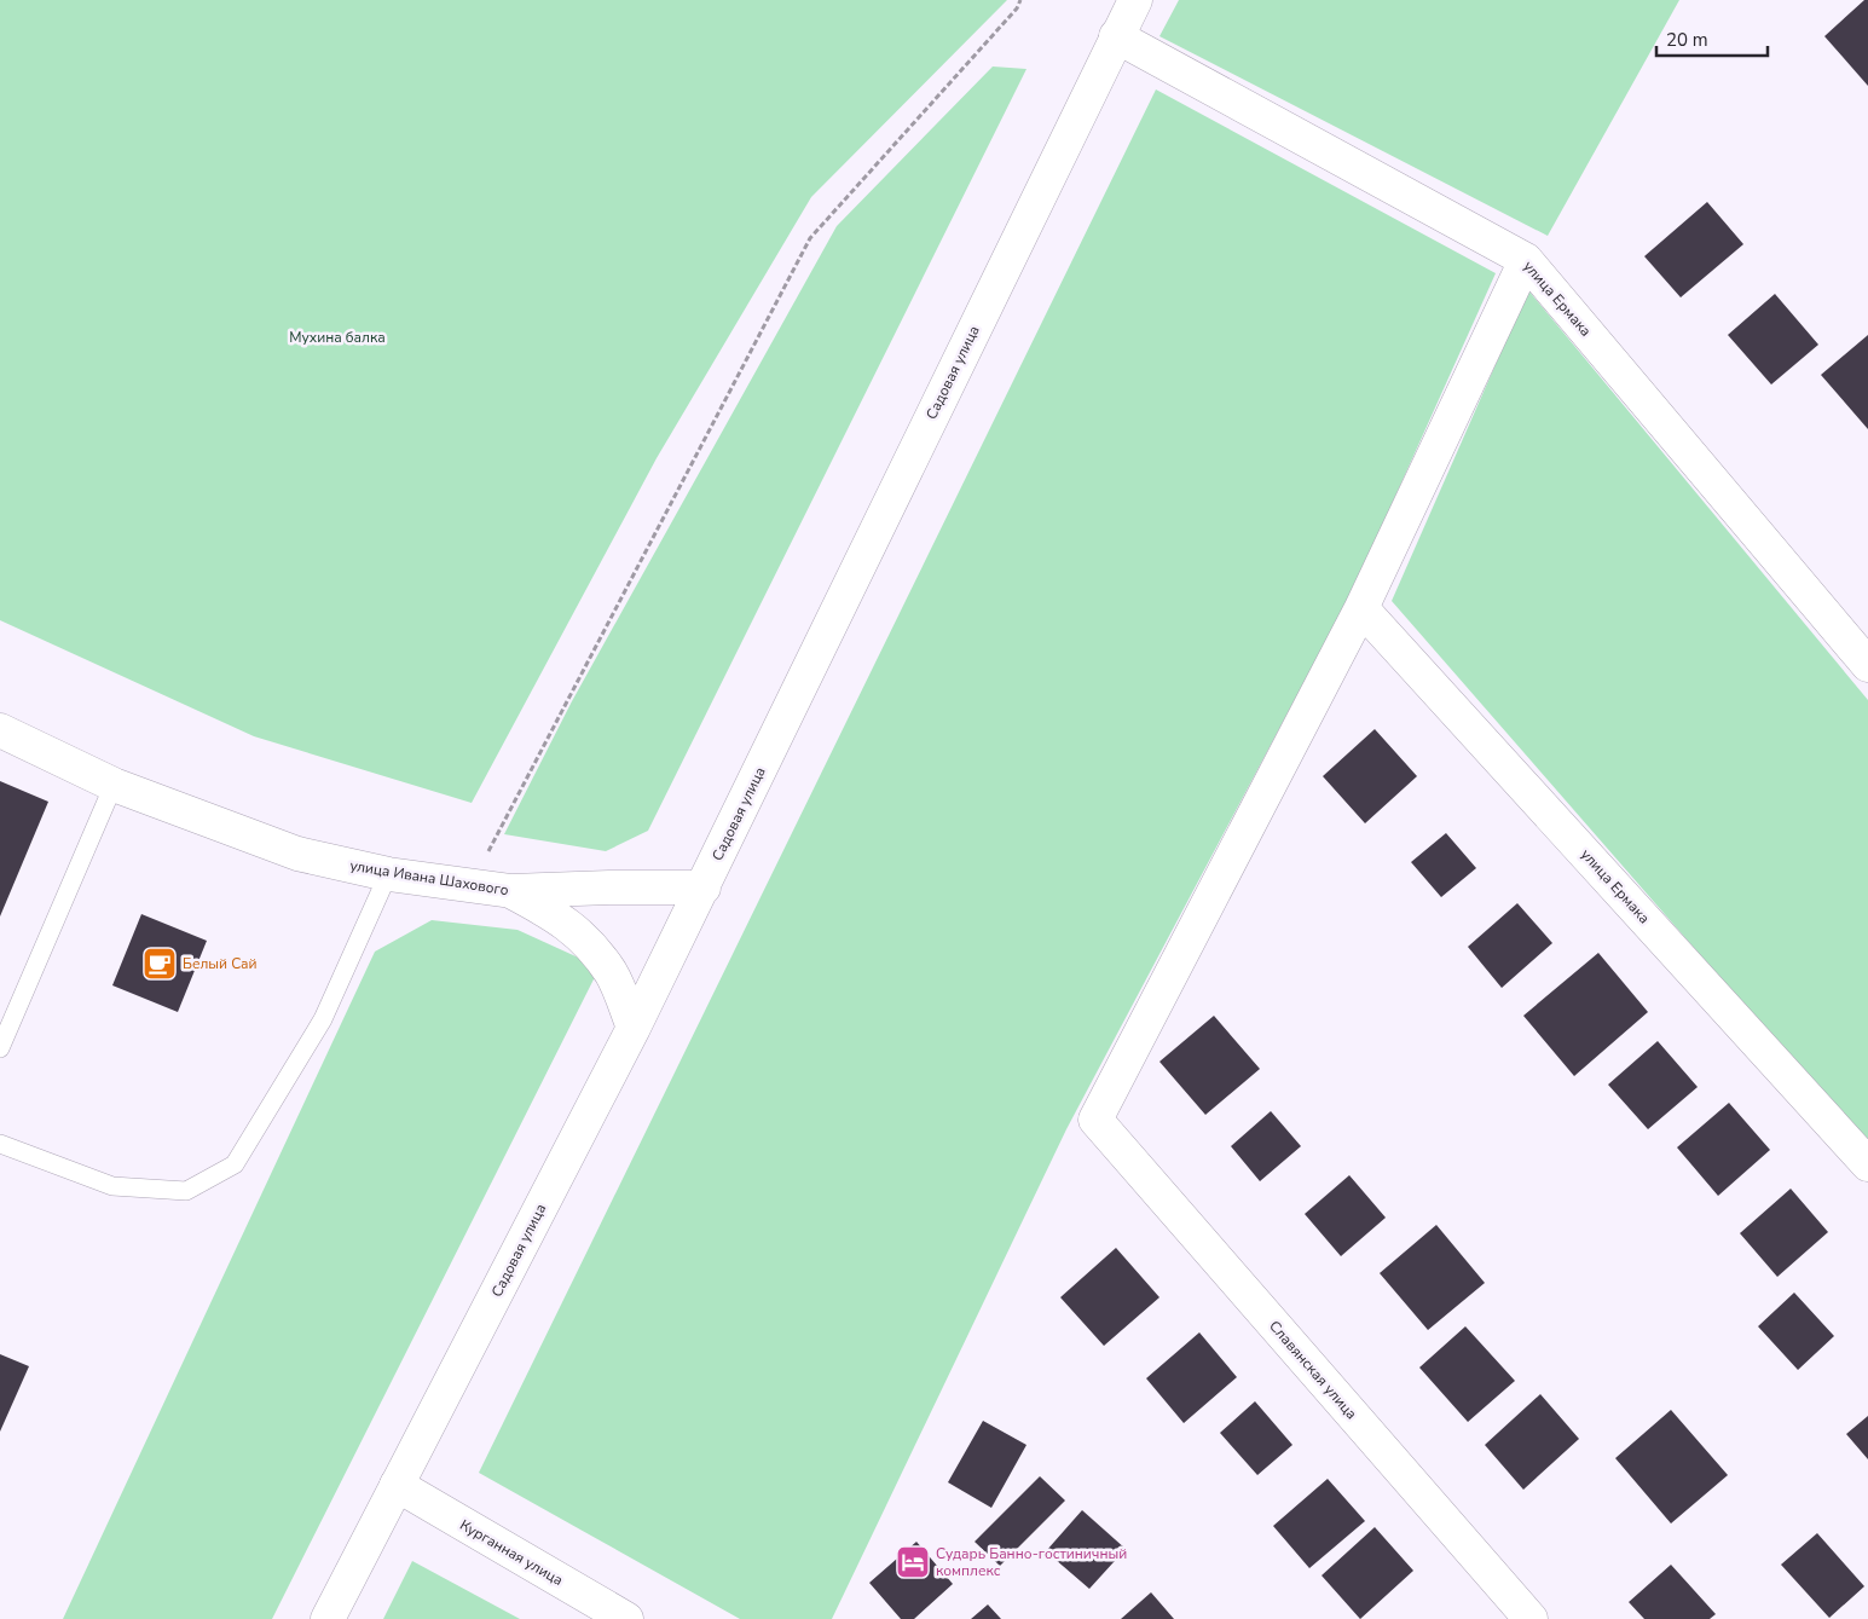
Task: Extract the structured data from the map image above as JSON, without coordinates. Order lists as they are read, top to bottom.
{
  "streets": {
    "street": [
      "улица Ермака",
      "Садовая улица",
      "улица Ивана Шахового",
      "Славянская улица",
      "Курганная улица"
    ]
  },
  "crossings": [
    ["улица Ермака", "Садовая улица"],
    ["улица Ермака", "Славянская улица"],
    ["Садовая улица", "улица Ивана Шахового"],
    ["Садовая улица", "Курганная улица"]
  ],
  "parks": ["Мухина балка"],
  "places": {
    "cafe": ["Белый Сай"],
    "hotel": ["Сударь Банно-гостиничный комплекс"]
  },
  "scale_bar": "20 m"
}
